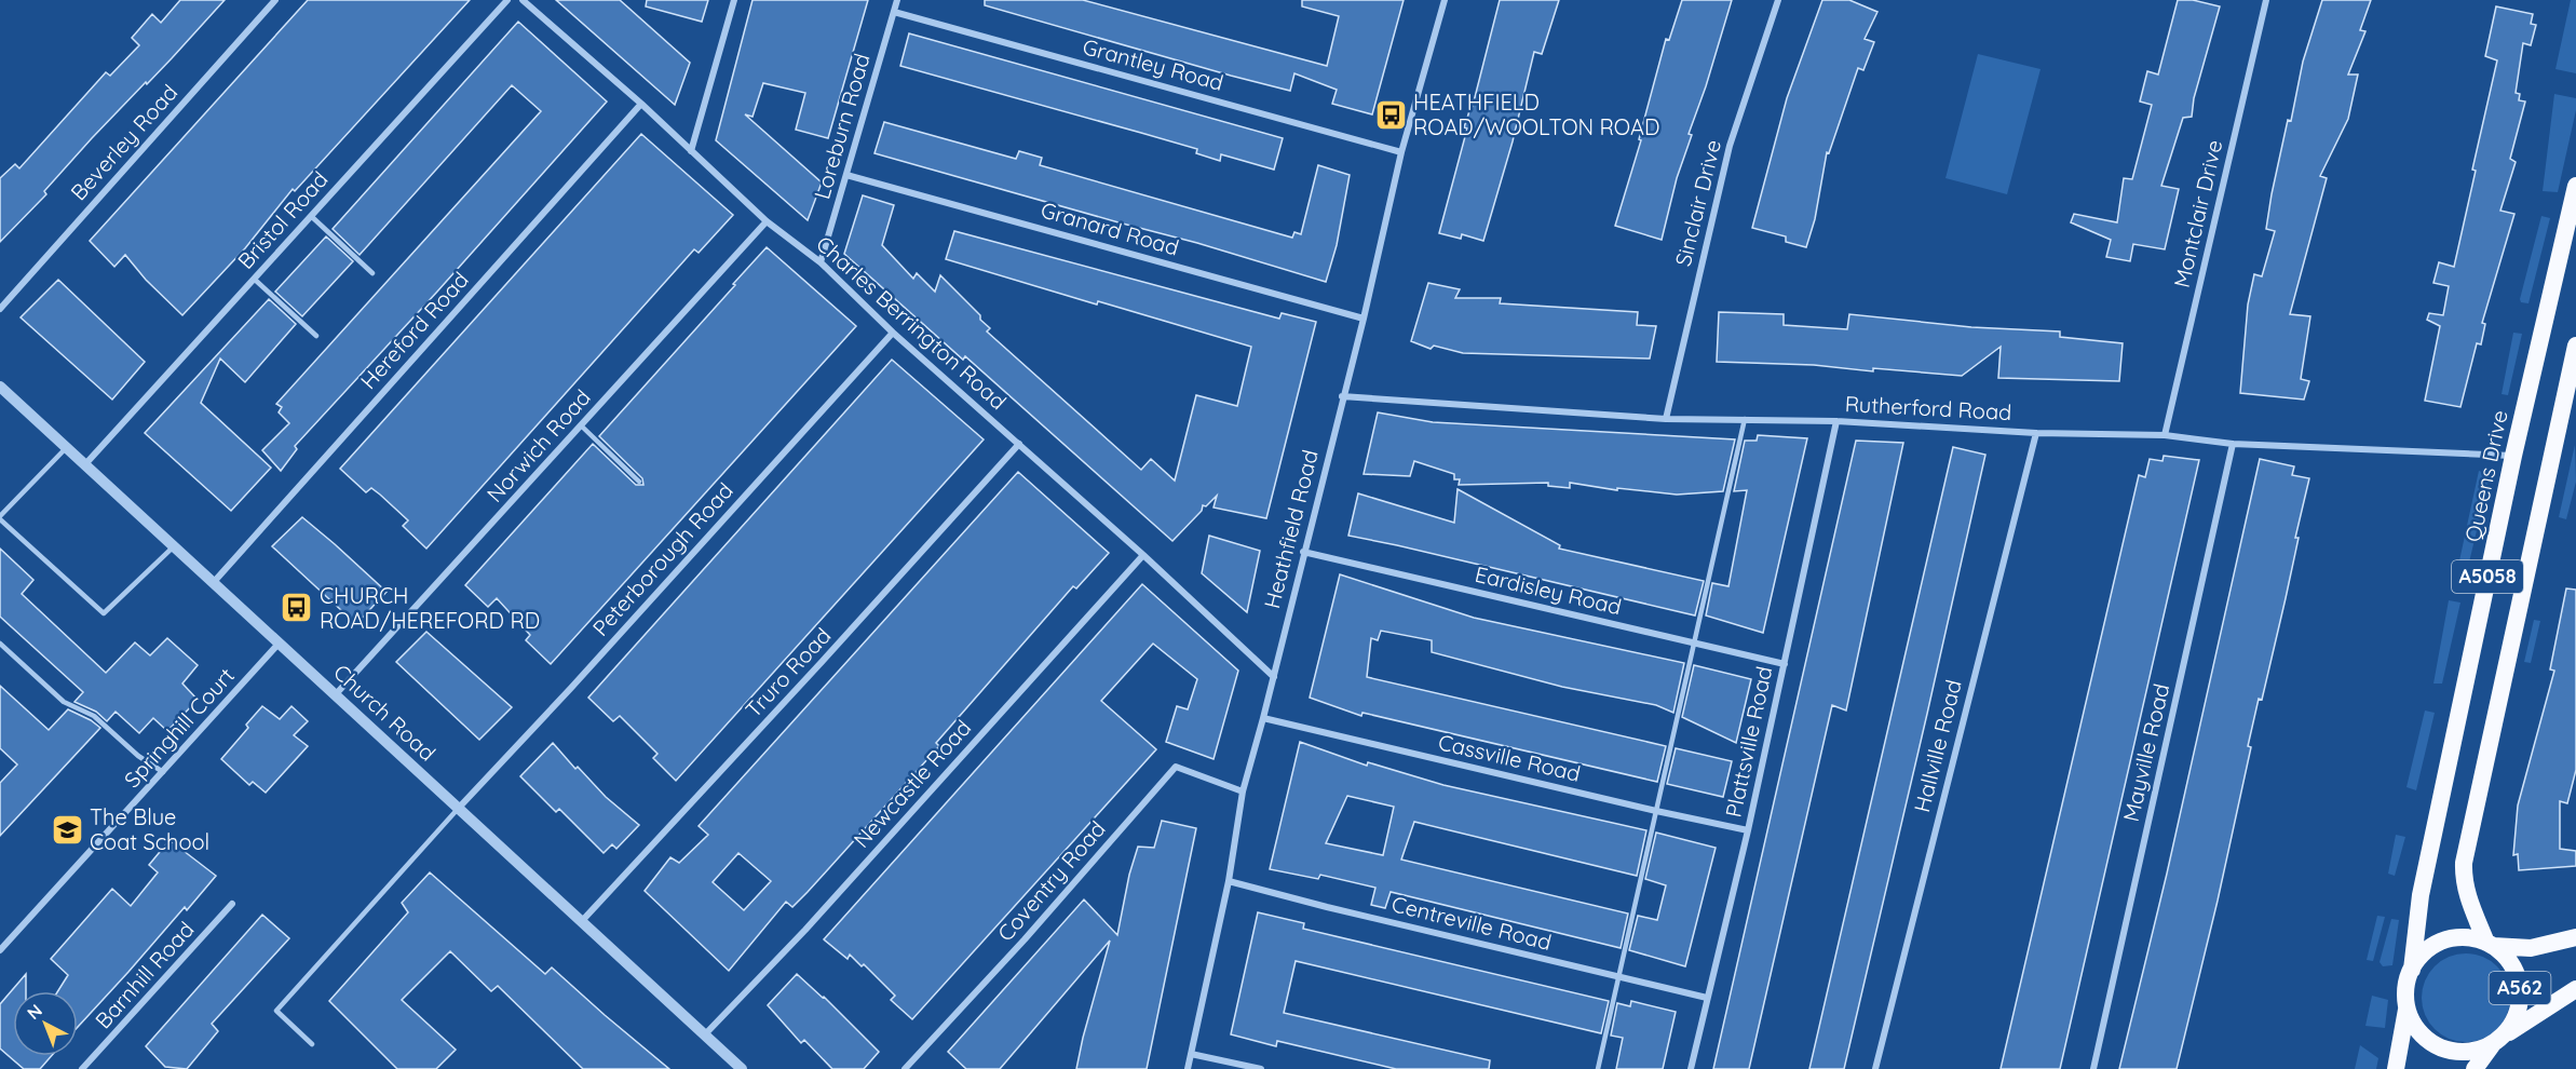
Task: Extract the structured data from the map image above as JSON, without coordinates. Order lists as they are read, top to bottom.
{
  "streets": {
    "highway": ["Queens Drive", "A5058", "A562"],
    "street": [
      "Grantley Road",
      "Loreburn Road",
      "Beverley Road",
      "Sinclair Drive",
      "Montclair Drive",
      "Bristol Road",
      "Granard Road",
      "Charles Berrington Road",
      "Hereford Road",
      "Rutherford Road",
      "Norwich Road",
      "Heathfield Road",
      "Peterborough Road",
      "Eardisley Road",
      "Truro Road",
      "Church Road",
      "Springhill Court",
      "Plattsville Road",
      "Hallville Road",
      "Mayville Road",
      "Cassville Road",
      "Newcastle Road",
      "Coventry Road",
      "Centreville Road",
      "Barnhill Road"
    ]
  },
  "crossings": [
    ["Grantley Road", "Loreburn Road"],
    ["Grantley Road", "Heathfield Road"],
    ["Loreburn Road", "Granard Road"],
    ["Loreburn Road", "Charles Berrington Road"],
    ["Sinclair Drive", "Rutherford Road"],
    ["Montclair Drive", "Rutherford Road"],
    ["Bristol Road", "Church Road"],
    ["Granard Road", "Heathfield Road"],
    ["Charles Berrington Road", "Hereford Road"],
    ["Charles Berrington Road", "Norwich Road"],
    ["Charles Berrington Road", "Heathfield Road"],
    ["Charles Berrington Road", "Peterborough Road"],
    ["Charles Berrington Road", "Truro Road"],
    ["Charles Berrington Road", "Newcastle Road"],
    ["Hereford Road", "Church Road"],
    ["Rutherford Road", "Queens Drive"],
    ["Rutherford Road", "Heathfield Road"],
    ["Rutherford Road", "Plattsville Road"],
    ["Rutherford Road", "Hallville Road"],
    ["Rutherford Road", "Mayville Road"],
    ["Norwich Road", "Church Road"],
    ["Queens Drive", "A5058"],
    ["Queens Drive", "A562"],
    ["Heathfield Road", "Eardisley Road"],
    ["Heathfield Road", "Cassville Road"],
    ["Heathfield Road", "Coventry Road"],
    ["Heathfield Road", "Centreville Road"],
    ["Peterborough Road", "Church Road"],
    ["A5058", "A562"],
    ["Eardisley Road", "Plattsville Road"],
    ["Truro Road", "Church Road"],
    ["Church Road", "Springhill Court"],
    ["Church Road", "Newcastle Road"],
    ["Plattsville Road", "Cassville Road"],
    ["Plattsville Road", "Centreville Road"]
  ],
  "places": {
    "bus stop": ["HEATHFIELD ROAD/WOOLTON ROAD", "CHURCH ROAD/HEREFORD RD"],
    "school or university": ["The Blue Coat School"]
  },
  "north": "top left"
}
